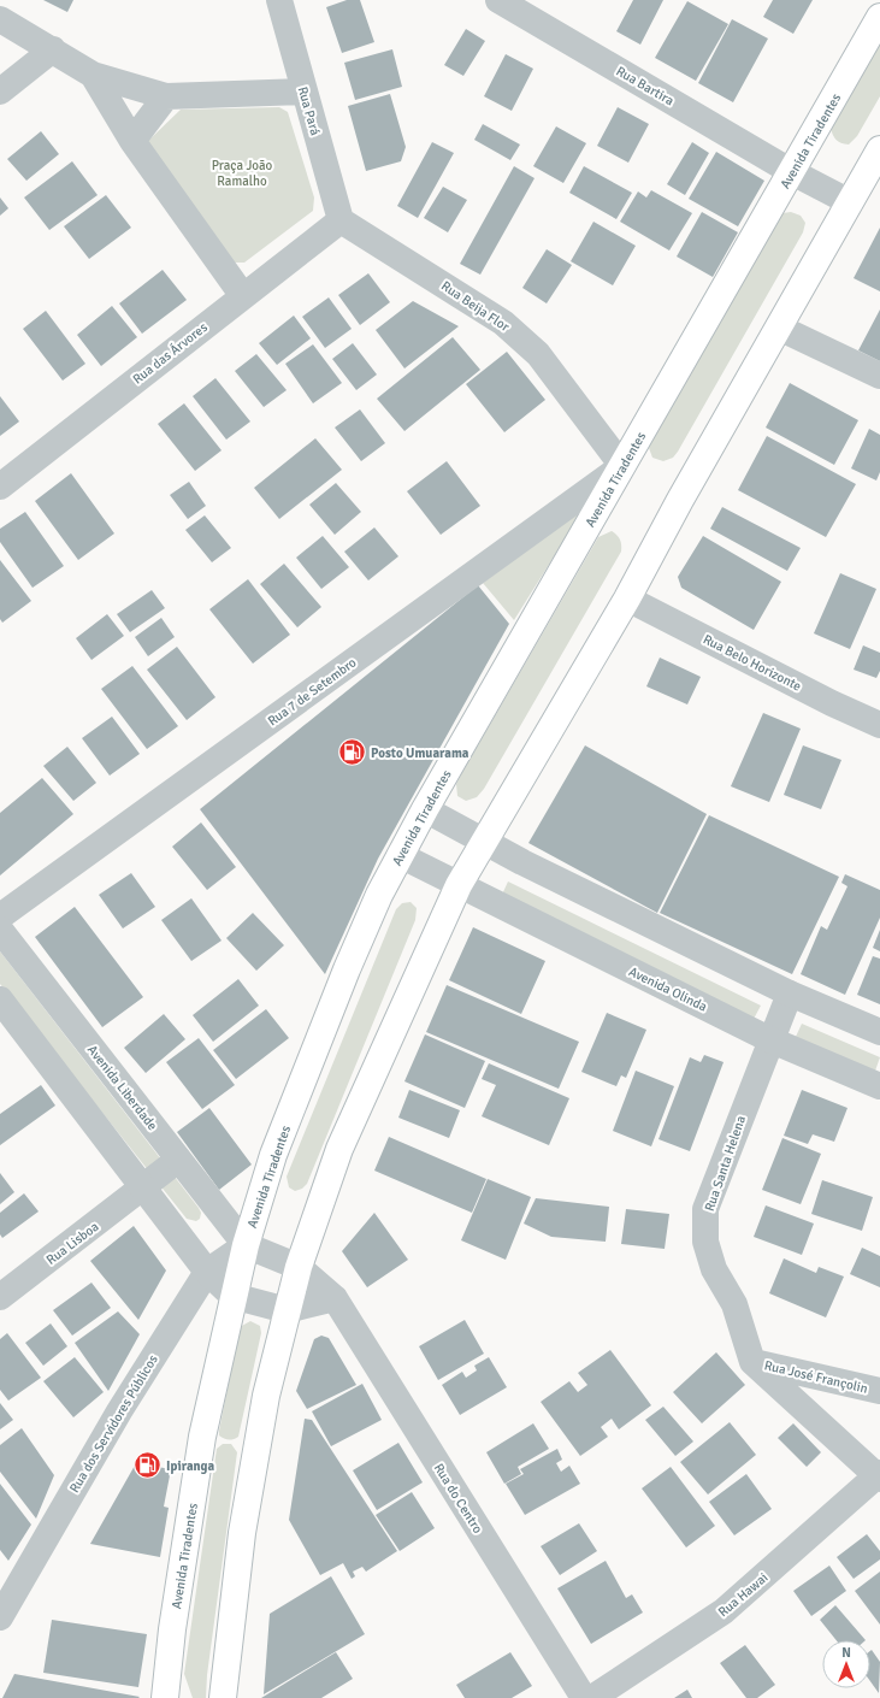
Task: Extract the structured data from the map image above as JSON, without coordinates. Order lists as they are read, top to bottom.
{
  "streets": {
    "main road": ["Avenida Tiradentes"],
    "street": [
      "Rua Bartira",
      "Rua Pará",
      "Rua Beija Flor",
      "Rua das Árvores",
      "Rua Belo Horizonte",
      "Rua 7 de Setembro",
      "Avenida Olinda",
      "Avenida Liberdade",
      "Rua Santa Helena",
      "Rua Lisboa",
      "Rua José Françolin",
      "Rua dos Servidores Públicos",
      "Rua do Centro",
      "Rua Hawai"
    ]
  },
  "crossings": [
    ["Rua Bartira", "Avenida Tiradentes"],
    ["Rua Pará", "Rua Beija Flor"],
    ["Rua Pará", "Rua das Árvores"],
    ["Avenida Tiradentes", "Rua Beija Flor"],
    ["Avenida Tiradentes", "Rua 7 de Setembro"],
    ["Avenida Tiradentes", "Avenida Olinda"],
    ["Avenida Tiradentes", "Avenida Liberdade"],
    ["Avenida Tiradentes", "Rua dos Servidores Públicos"],
    ["Avenida Tiradentes", "Rua do Centro"],
    ["Rua Beija Flor", "Rua das Árvores"],
    ["Rua Beija Flor", "Rua 7 de Setembro"],
    ["Avenida Olinda", "Rua Santa Helena"],
    ["Avenida Liberdade", "Rua Lisboa"],
    ["Avenida Liberdade", "Rua dos Servidores Públicos"],
    ["Avenida Liberdade", "Rua do Centro"],
    ["Rua Santa Helena", "Rua José Françolin"],
    ["Rua dos Servidores Públicos", "Rua do Centro"]
  ],
  "parks": ["Praça João Ramalho"],
  "places": {
    "fuel station": ["Posto Umuarama", "Ipiranga"]
  },
  "north": "top"
}
